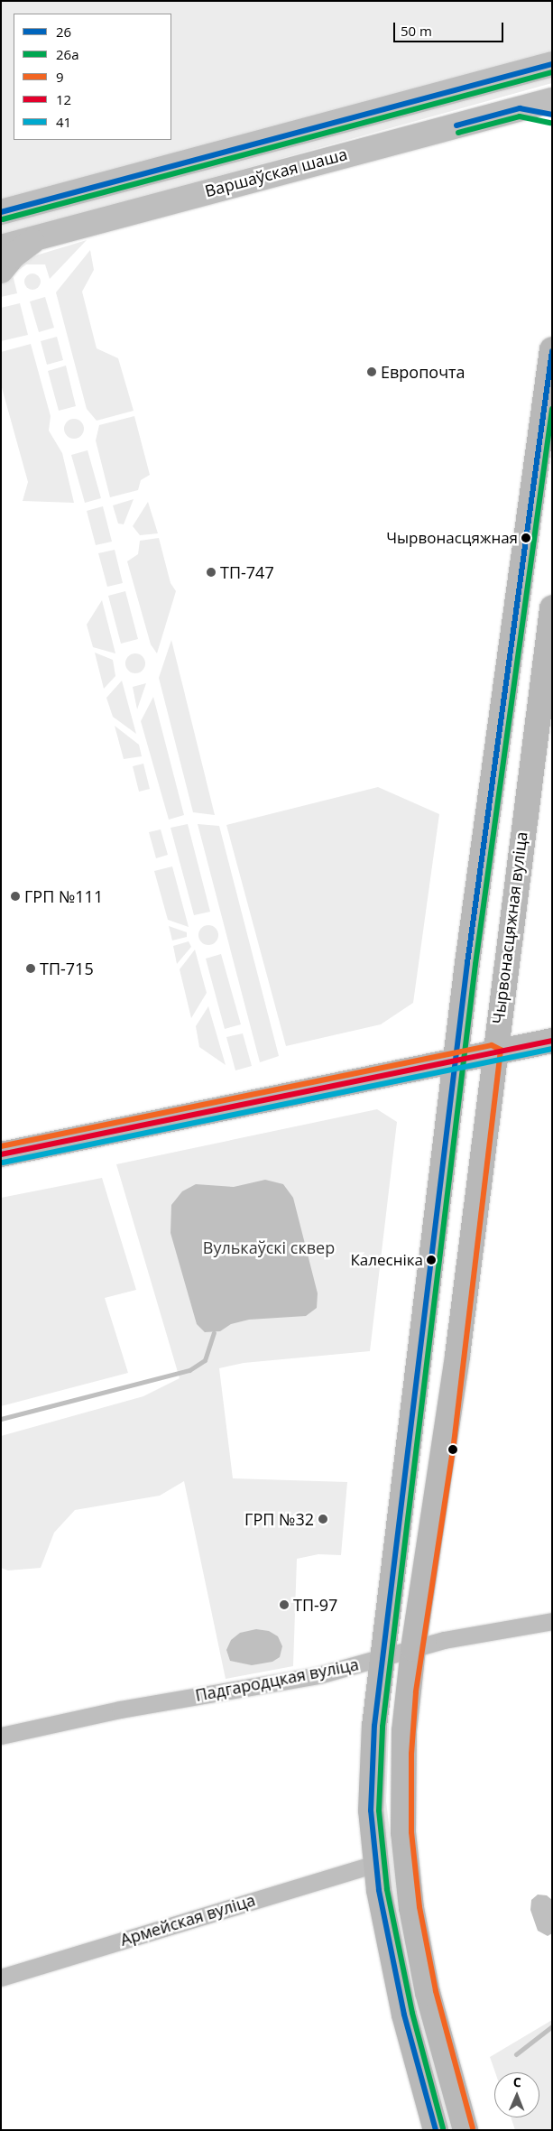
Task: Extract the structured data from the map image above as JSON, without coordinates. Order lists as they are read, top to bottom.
{
  "streets": {
    "highway": ["Варшаўская шаша"],
    "main road": ["Чырвонасцяжная вуліца"],
    "street": ["Падгародцкая вуліца", "Армейская вуліца"]
  },
  "crossings": [
    ["Чырвонасцяжная вуліца", "Падгародцкая вуліца"]
  ],
  "parks": ["Вулькаўскі сквер"],
  "places": [
    "Европочта",
    "Чырвонасцяжная",
    "ТП-747",
    "ГРП №111",
    "ТП-715",
    "Калесніка",
    "ГРП №32",
    "ТП-97"
  ],
  "lines": [
    "transit line 26",
    "transit line 26а",
    "transit line 12",
    "transit line 9",
    "transit line 41"
  ],
  "legend": [
    "26",
    "26а",
    "9",
    "12",
    "41"
  ],
  "scale_bar": "50 m",
  "north": "top"
}
